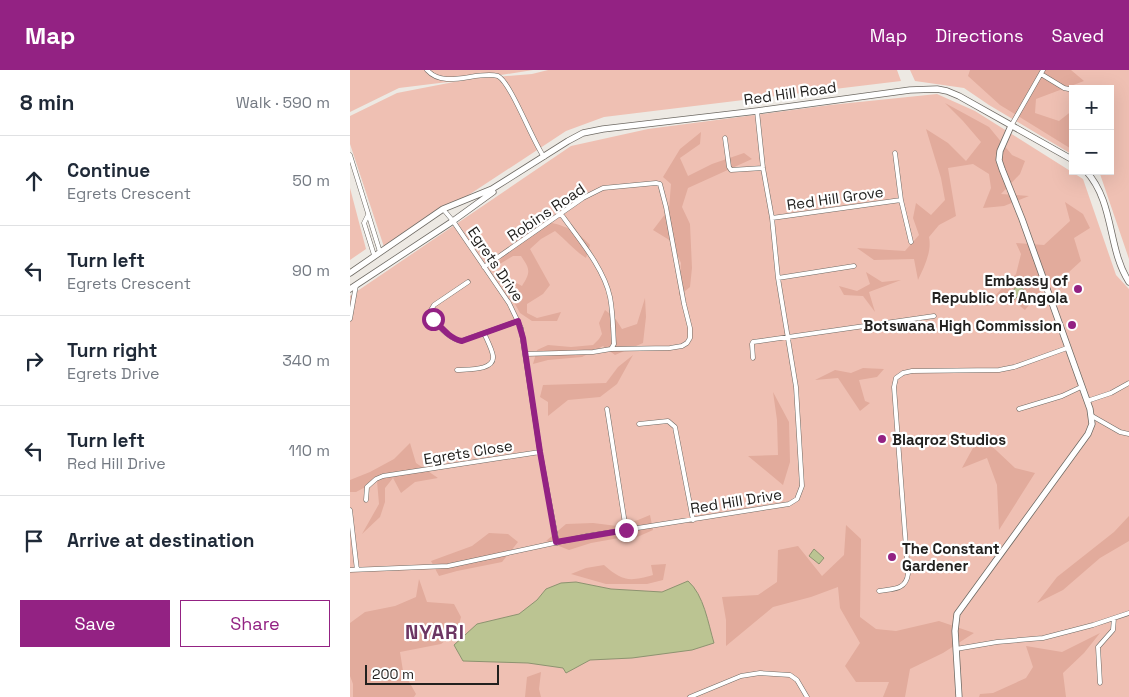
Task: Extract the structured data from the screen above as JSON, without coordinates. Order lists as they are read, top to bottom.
{
  "streets": {
    "main road": ["Red Hill Road"],
    "street": [
      "Red Hill Grove",
      "Robins Road",
      "Egrets Drive",
      "Egrets Close",
      "Red Hill Drive"
    ]
  },
  "crossings": [
    ["Red Hill Road", "Egrets Drive"],
    ["Red Hill Road", "Red Hill Drive"],
    ["Red Hill Grove", "Red Hill Drive"],
    ["Robins Road", "Egrets Drive"],
    ["Egrets Drive", "Egrets Close"],
    ["Egrets Drive", "Red Hill Drive"]
  ],
  "districts": ["NYARI"],
  "places": [
    "Embassy of Republic of Angola",
    "Botswana High Commission",
    "Blaqroz Studios",
    "The Constant Gardener"
  ],
  "scale_bar": "200 m",
  "page": {
    "header": "Map",
    "nav": ["Map", "Directions", "Saved"],
    "heading": ["8 min", "Walk · 590 m"],
    "map_buttons": ["+", "−"],
    "list": [
      ["Continue", "Egrets Crescent", "50 m"],
      ["Turn left", "Egrets Crescent", "90 m"],
      ["Turn right", "Egrets Drive", "340 m"],
      ["Turn left", "Red Hill Drive", "110 m"],
      "Arrive at destination"
    ],
    "buttons": ["Save", "Share"],
    "scale": "200 m"
  }
}
